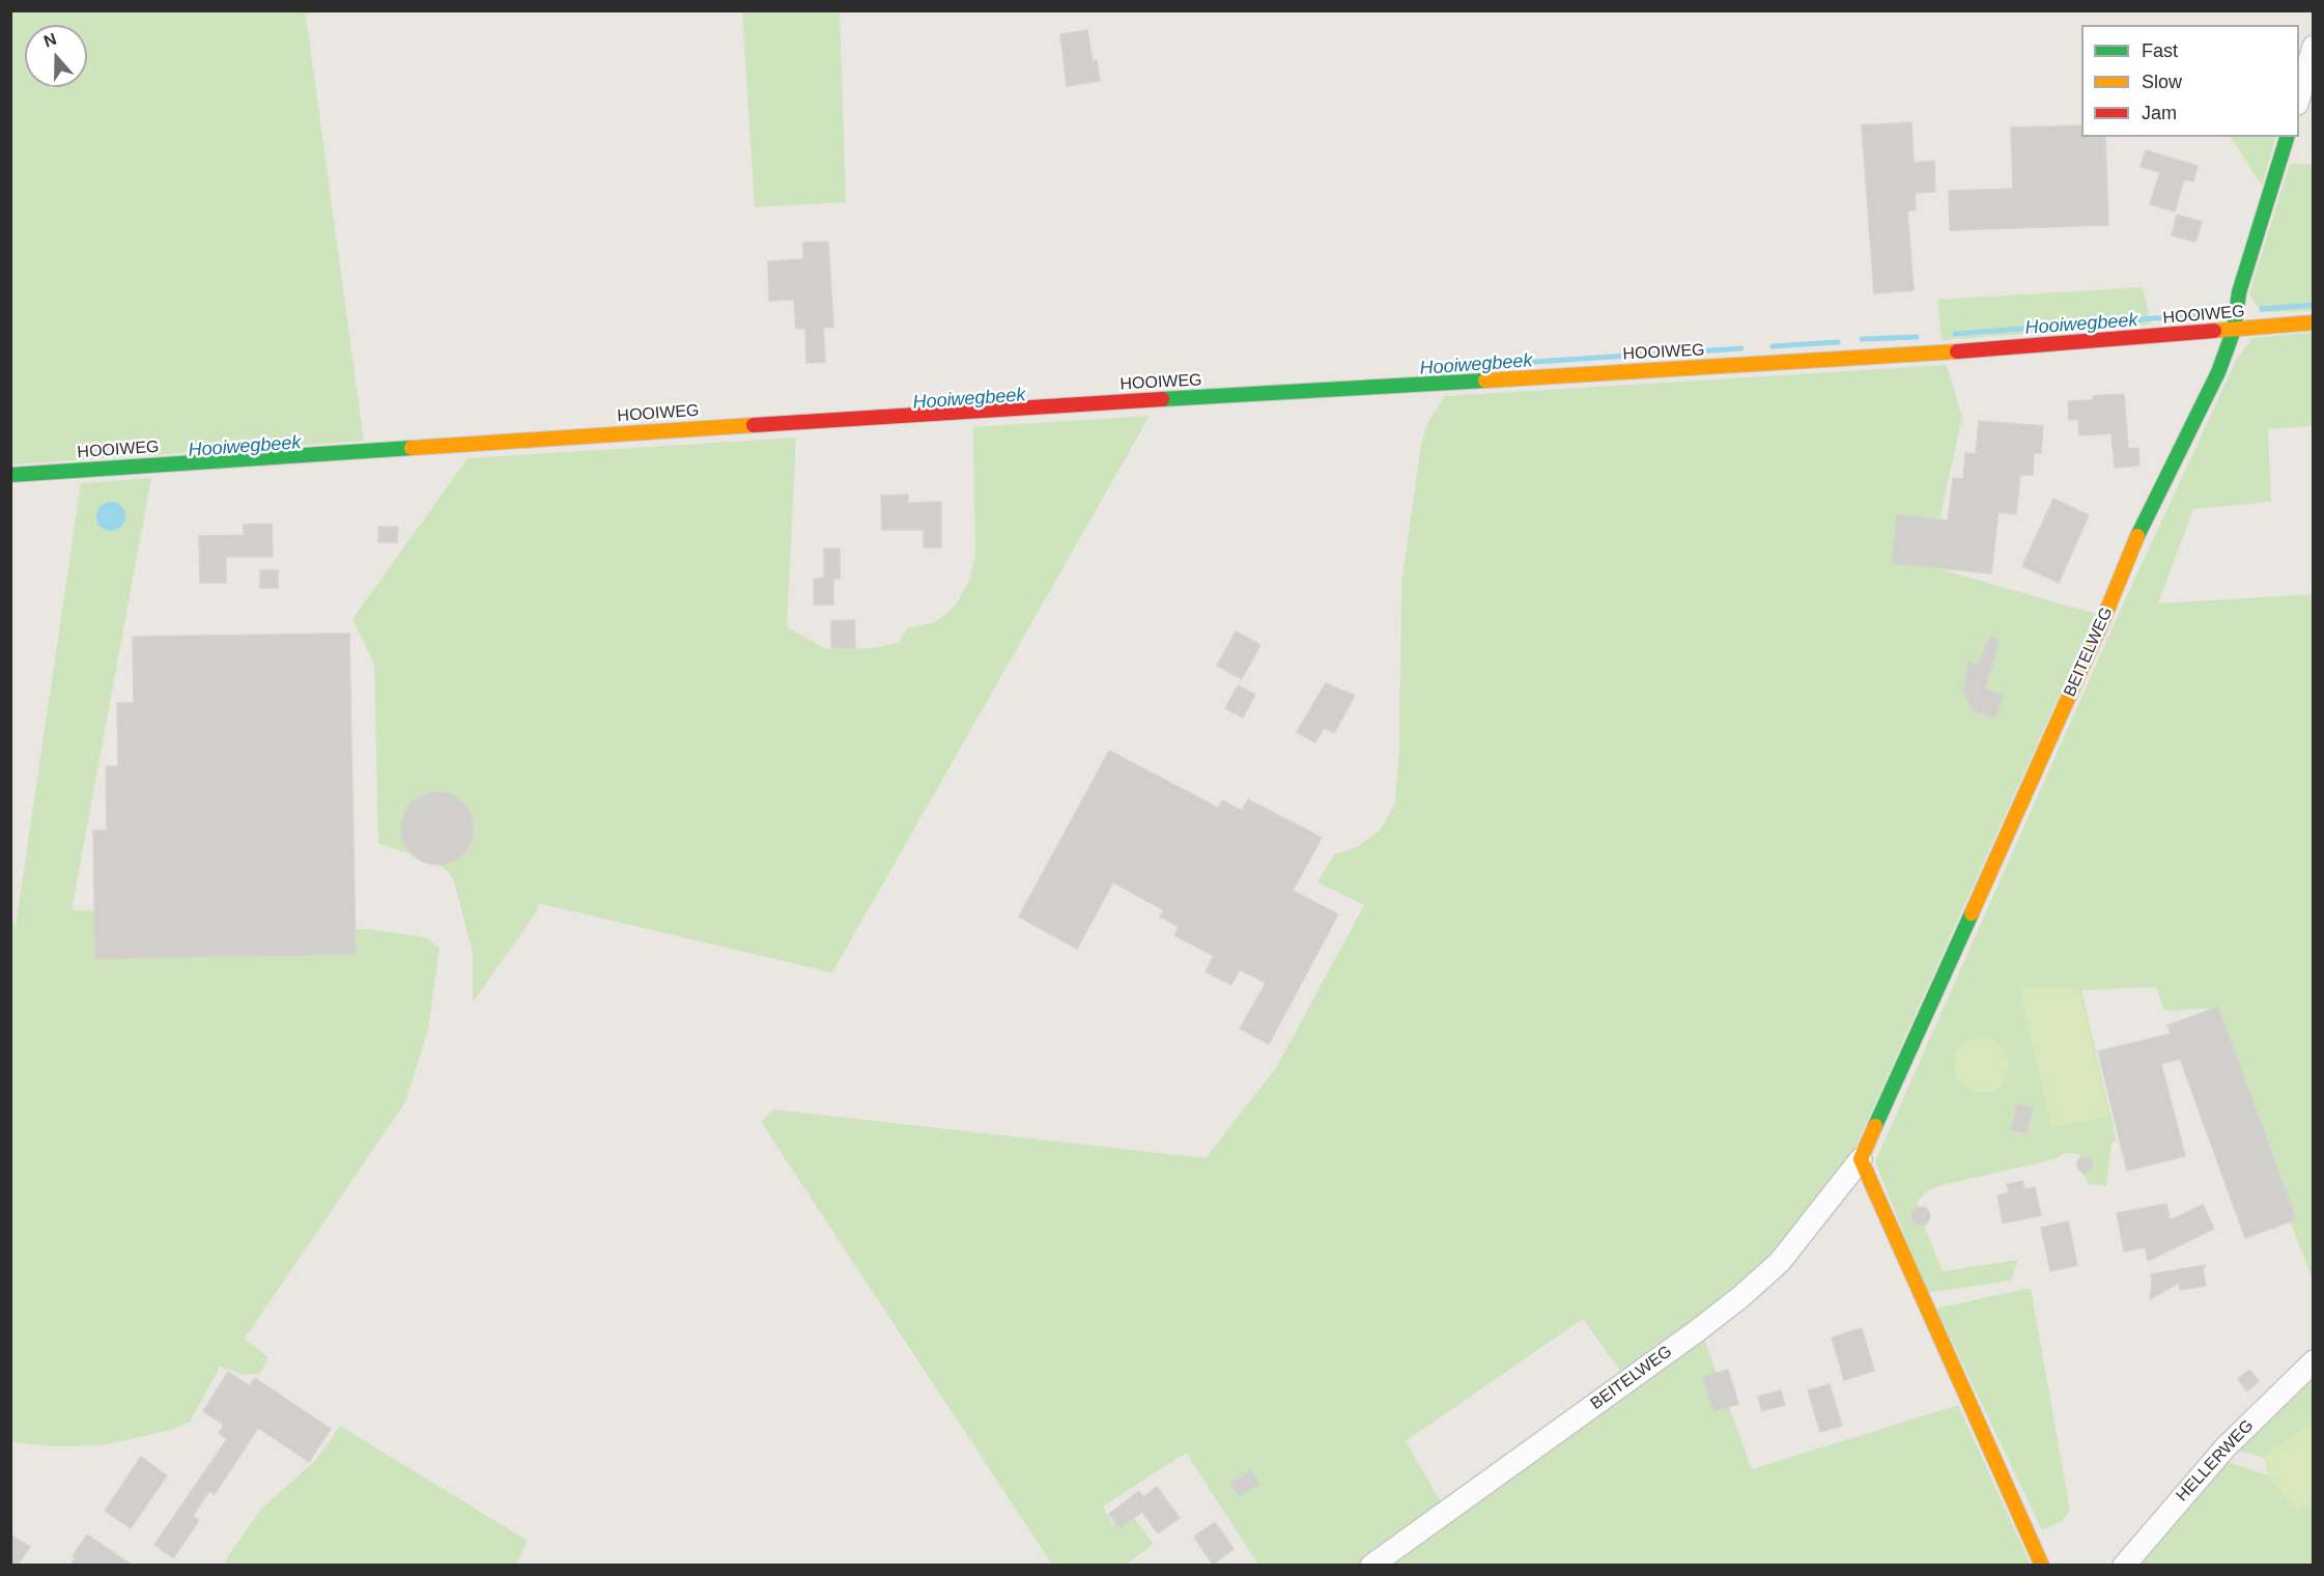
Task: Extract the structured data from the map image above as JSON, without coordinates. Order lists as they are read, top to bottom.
{
  "streets": {
    "street": ["HOOIWEG", "BEITELWEG", "HELLERWEG"]
  },
  "crossings": [
    ["HOOIWEG", "BEITELWEG"]
  ],
  "water": ["Hooiwegbeek"],
  "legend": ["Fast", "Slow", "Jam"],
  "north": "top"
}
